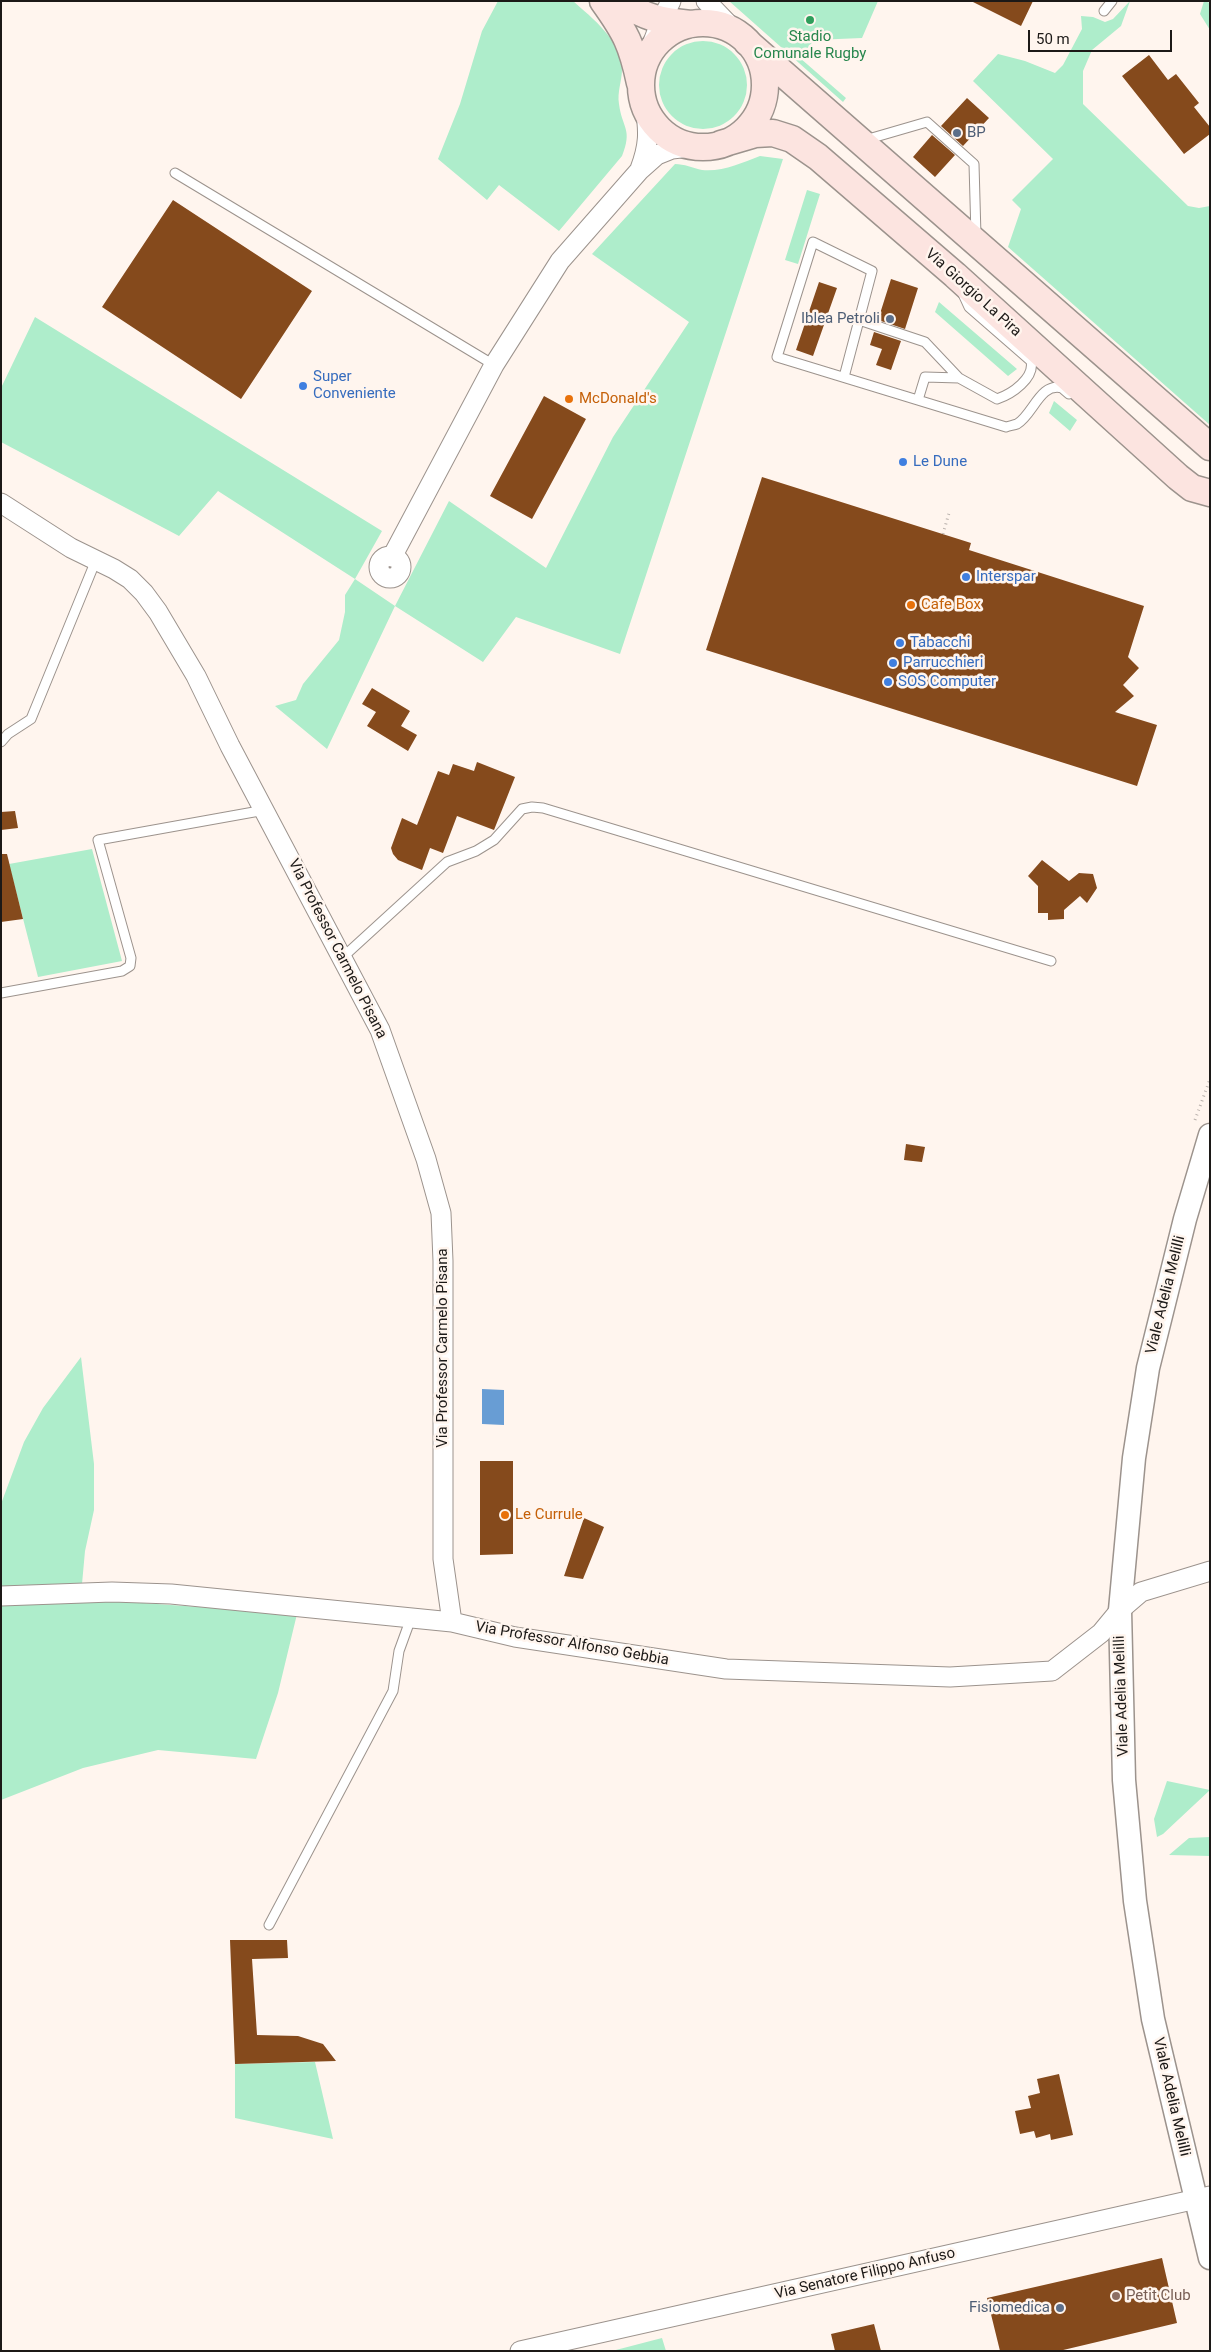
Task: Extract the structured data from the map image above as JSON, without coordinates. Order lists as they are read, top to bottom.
{
  "streets": {
    "main road": ["Via Giorgio La Pira"],
    "street": [
      "Via Professor Carmelo Pisana",
      "Viale Adelia Melilli",
      "Via Professor Alfonso Gebbia",
      "Via Senatore Filippo Anfuso"
    ]
  },
  "crossings": [
    ["Via Professor Carmelo Pisana", "Via Professor Alfonso Gebbia"],
    ["Viale Adelia Melilli", "Via Professor Alfonso Gebbia"],
    ["Viale Adelia Melilli", "Via Senatore Filippo Anfuso"]
  ],
  "places": [
    "Stadio Comunale Rugby",
    "BP",
    "Iblea Petroli",
    "Super Conveniente",
    "McDonald's",
    "Le Dune",
    "Interspar",
    "Cafe Box",
    "Tabacchi",
    "Parrucchieri",
    "SOS Computer",
    "Le Currule",
    "Petit Club",
    "Fisiomedica"
  ],
  "scale_bar": "50 m"
}
